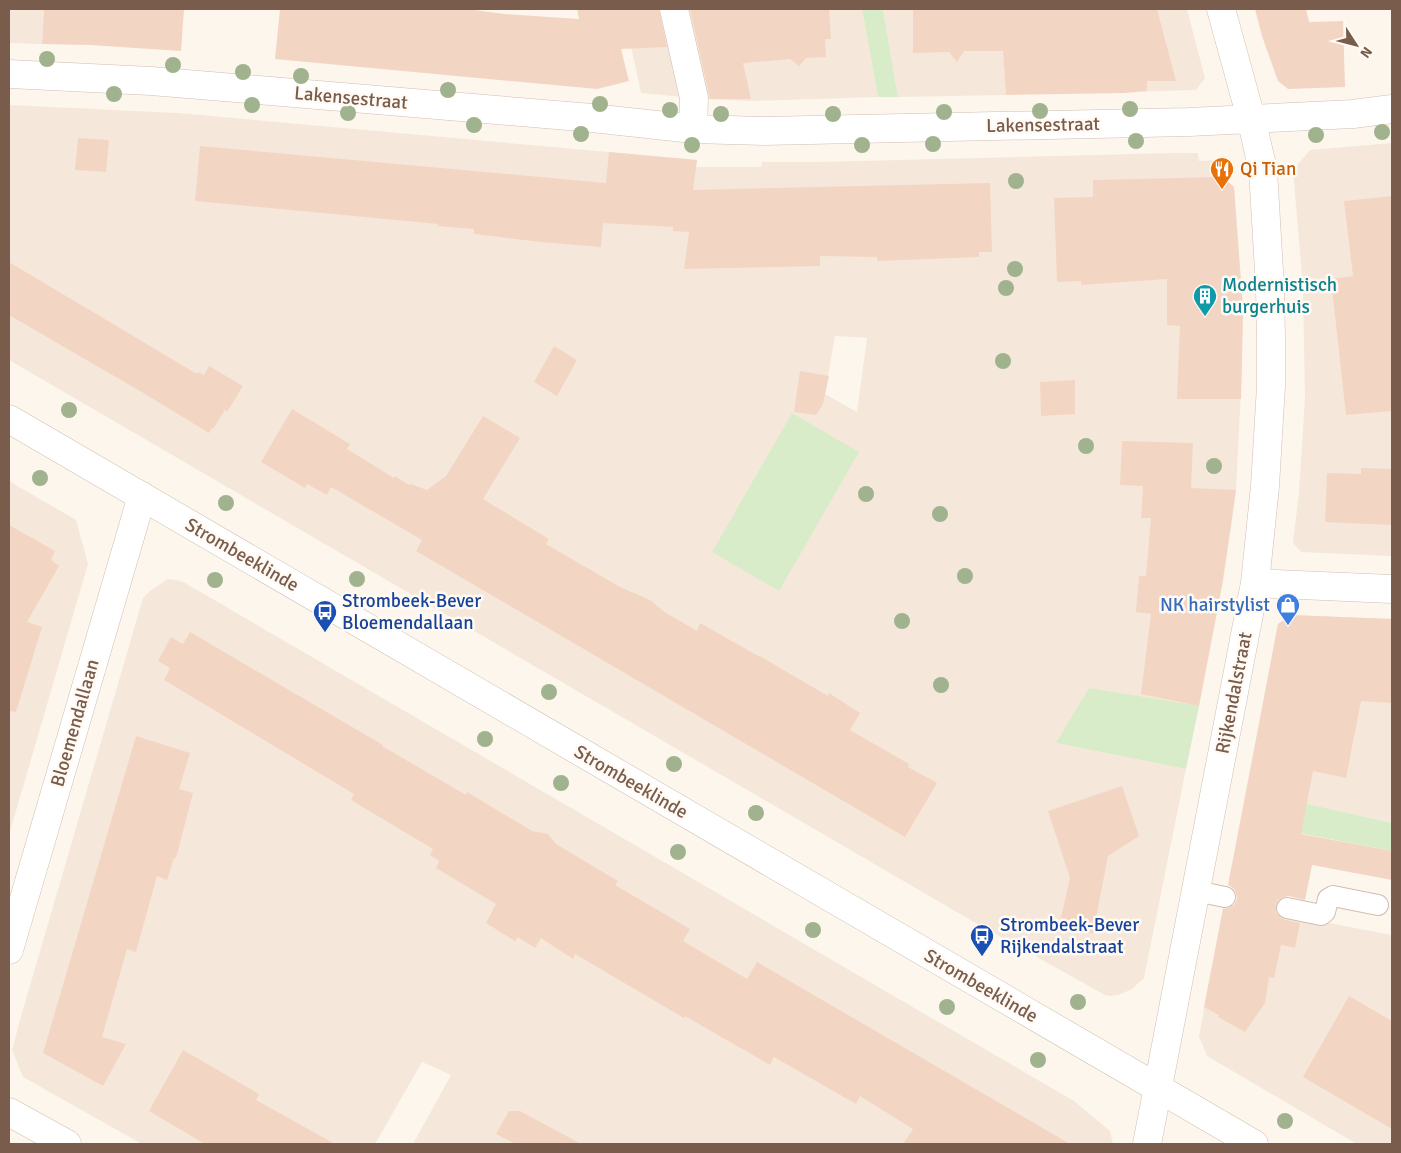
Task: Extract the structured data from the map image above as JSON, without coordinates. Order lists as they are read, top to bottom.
{
  "streets": {
    "street": [
      "Lakensestraat",
      "Strombeeklinde",
      "Rijkendalstraat",
      "Bloemendallaan"
    ]
  },
  "crossings": [
    ["Lakensestraat", "Rijkendalstraat"],
    ["Strombeeklinde", "Rijkendalstraat"],
    ["Strombeeklinde", "Bloemendallaan"]
  ],
  "places": {
    "restaurant": ["Qi Tian"],
    "building": ["Modernistisch burgerhuis"],
    "shop": ["NK hairstylist"],
    "bus stop": ["Strombeek-Bever Bloemendallaan", "Strombeek-Bever Rijkendalstraat"]
  },
  "north": "bottom right"
}
